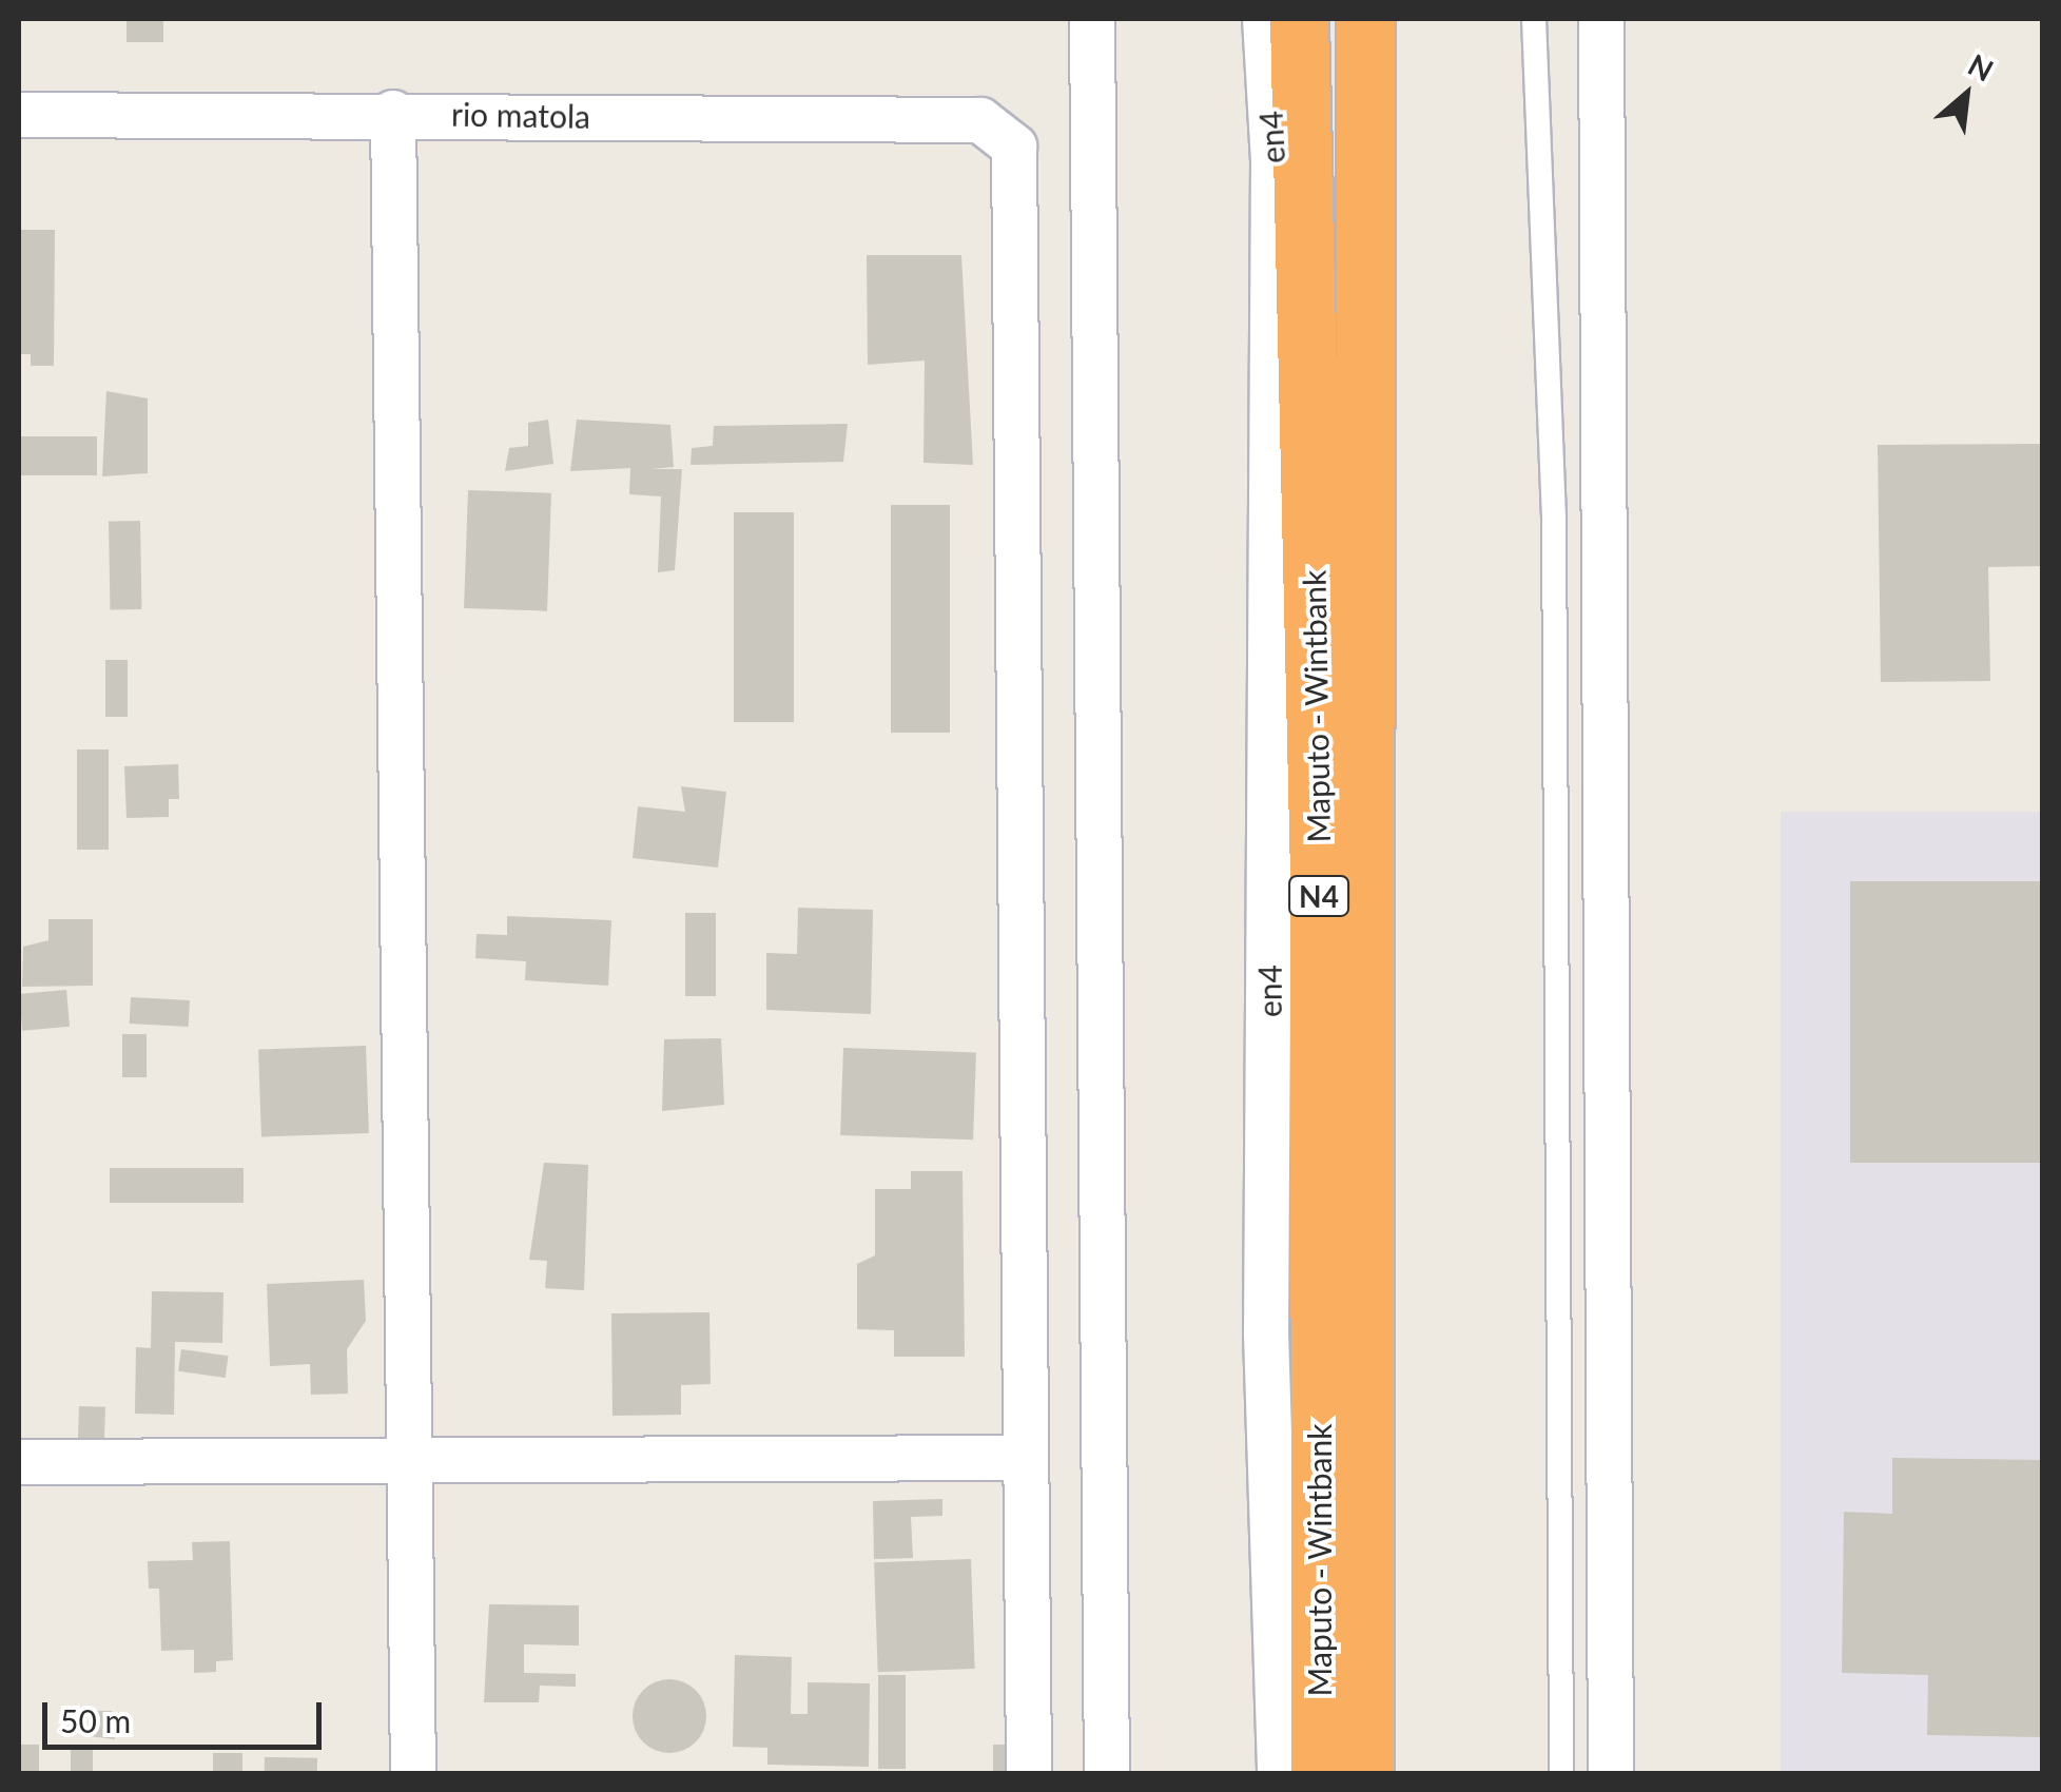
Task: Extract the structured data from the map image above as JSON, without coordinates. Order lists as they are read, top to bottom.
{
  "streets": {
    "highway": ["Maputo - Wintbank", "N4"],
    "street": ["rio matola", "en4"]
  },
  "scale_bar": "50 m",
  "north": "top right"
}
